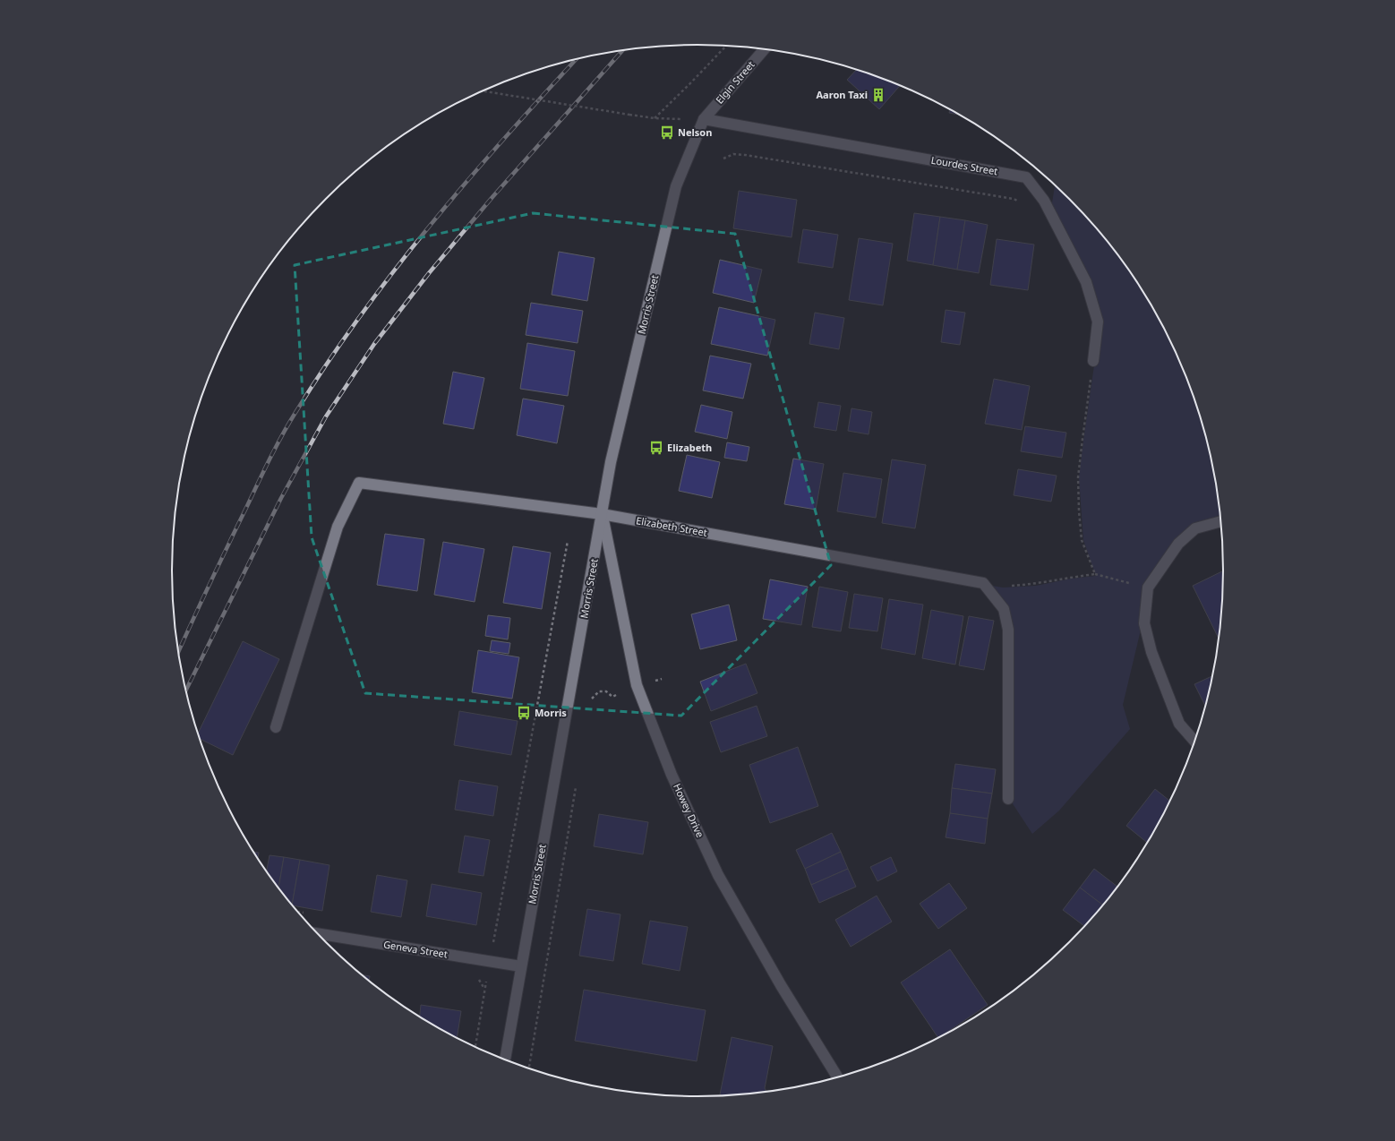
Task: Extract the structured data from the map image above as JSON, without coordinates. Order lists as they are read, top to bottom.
{
  "streets": {
    "street": [
      "Elgin Street",
      "Lourdes Street",
      "Morris Street",
      "Elizabeth Street",
      "Howey Drive",
      "Geneva Street"
    ]
  },
  "crossings": [
    ["Elgin Street", "Lourdes Street"],
    ["Elgin Street", "Morris Street"],
    ["Lourdes Street", "Morris Street"],
    ["Morris Street", "Elizabeth Street"],
    ["Morris Street", "Howey Drive"],
    ["Morris Street", "Geneva Street"],
    ["Elizabeth Street", "Howey Drive"]
  ],
  "places": {
    "building": ["Aaron Taxi"],
    "bus stop": ["Nelson", "Elizabeth", "Morris"]
  }
}
